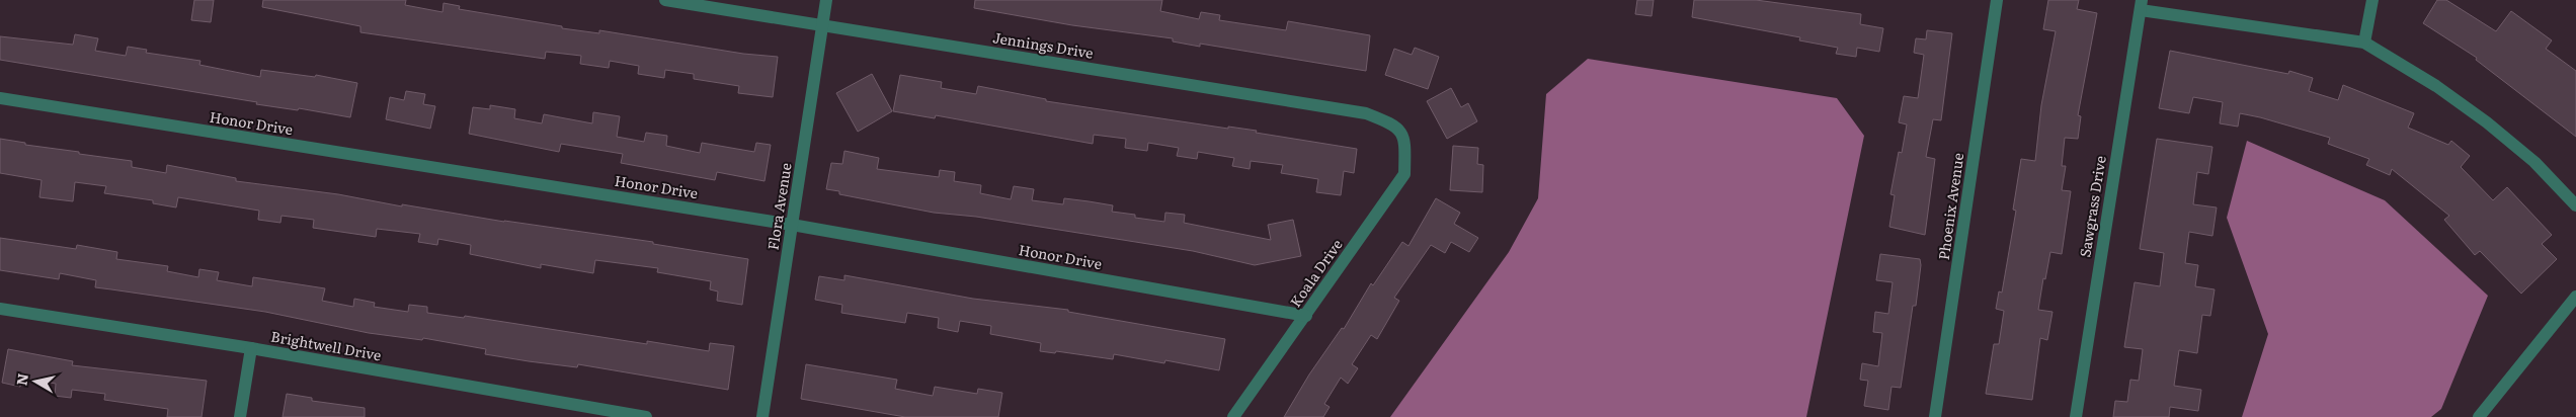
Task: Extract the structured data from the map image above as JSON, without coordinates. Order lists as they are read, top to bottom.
{
  "streets": {
    "street": [
      "Jennings Drive",
      "Honor Drive",
      "Flora Avenue",
      "Phoenix Avenue",
      "Sawgrass Drive",
      "Koala Drive",
      "Brightwell Drive"
    ]
  },
  "crossings": [
    ["Jennings Drive", "Flora Avenue"],
    ["Jennings Drive", "Koala Drive"],
    ["Honor Drive", "Flora Avenue"],
    ["Honor Drive", "Koala Drive"]
  ],
  "north": "left"
}
